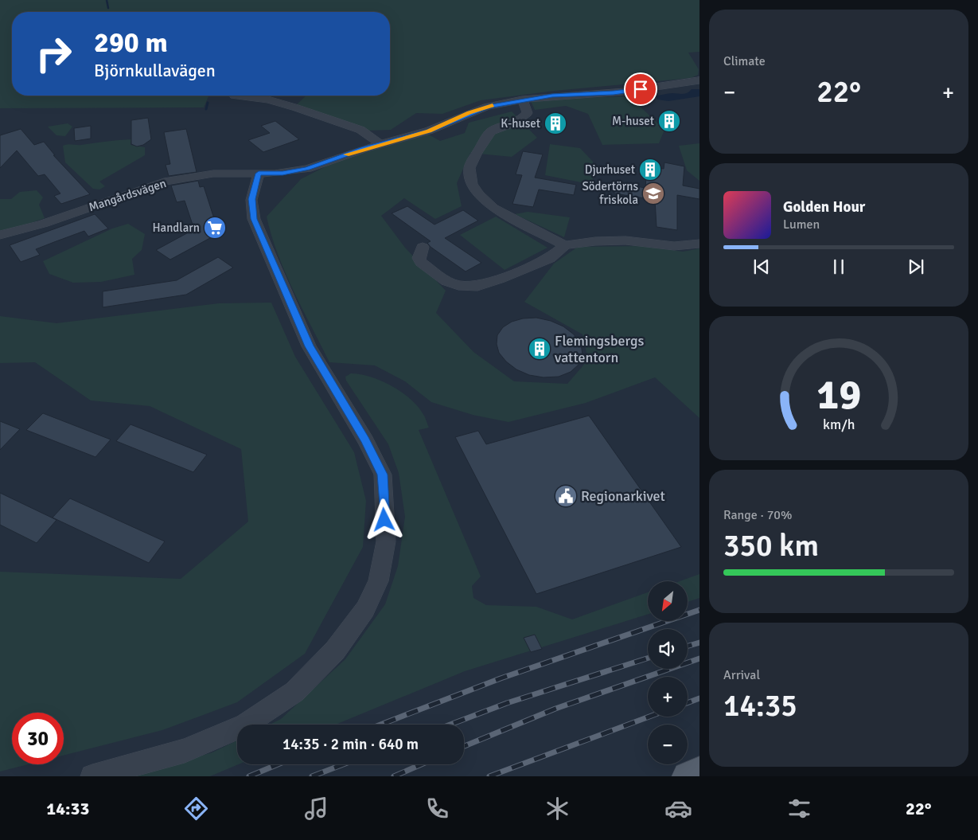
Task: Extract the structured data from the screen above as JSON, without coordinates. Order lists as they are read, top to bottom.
{
  "streets": {
    "street": ["Mangårdsvägen"]
  },
  "places": {
    "building": [
      "M-huset",
      "K-huset",
      "Djurhuset",
      "Flemingsbergs vattentorn"
    ],
    "school or university": ["Södertörns friskola"],
    "supermarket": ["Handlarn"],
    "public building": ["Regionarkivet"]
  },
  "north": "bottom left",
  "page": {
    "tile": [
      "Climate",
      ["Range · 70%", "350 km"],
      ["Arrival", "14:35"]
    ],
    "turn": ["290 m", "Björnkullavägen"],
    "heat": ["−", "22°", "+"],
    "song": ["Golden Hour", "Lumen"],
    "map_buttons": ["+", "−"],
    "limit": "30",
    "trip": "14:35 · 2 min · 640 m",
    "tabs": ["14:33", "22°"],
    "gauge": ["19", "km/h"]
  }
}
